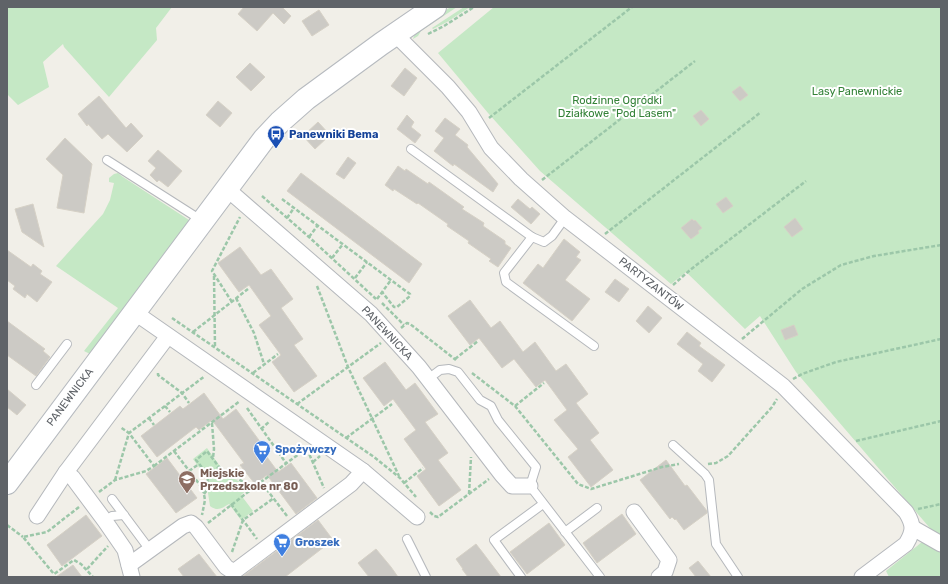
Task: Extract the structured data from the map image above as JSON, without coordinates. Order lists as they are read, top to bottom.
{
  "streets": {
    "street": ["PARTYZANTÓW", "PANEWNICKA"]
  },
  "crossings": [
    ["PARTYZANTÓW", "PANEWNICKA"]
  ],
  "parks": ["Lasy Panewnickie", "Rodzinne Ogródki Działkowe \"Pod Lasem\""],
  "places": {
    "bus stop": ["Panewniki Bema"],
    "supermarket": ["Spożywczy", "Groszek"],
    "school or university": ["Miejskie Przedszkole nr 80"]
  }
}
